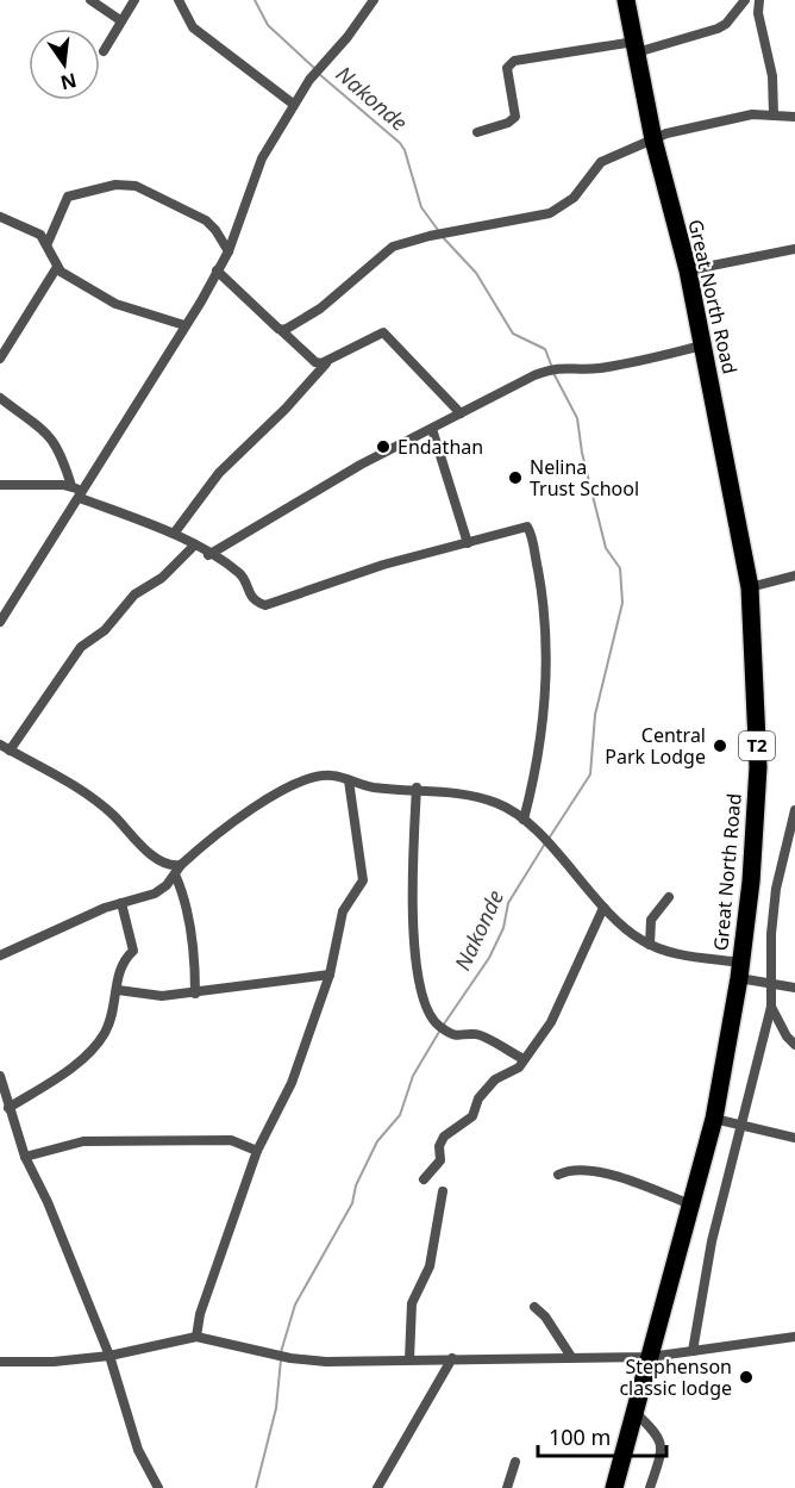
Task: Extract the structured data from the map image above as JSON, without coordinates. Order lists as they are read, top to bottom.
{
  "streets": {
    "highway": ["Great North Road", "T2"]
  },
  "water": ["Nakonde"],
  "places": [
    "Endathan",
    "Nelina Trust School",
    "Central Park Lodge",
    "Stephenson classic lodge"
  ],
  "scale_bar": "100 m",
  "north": "bottom"
}
